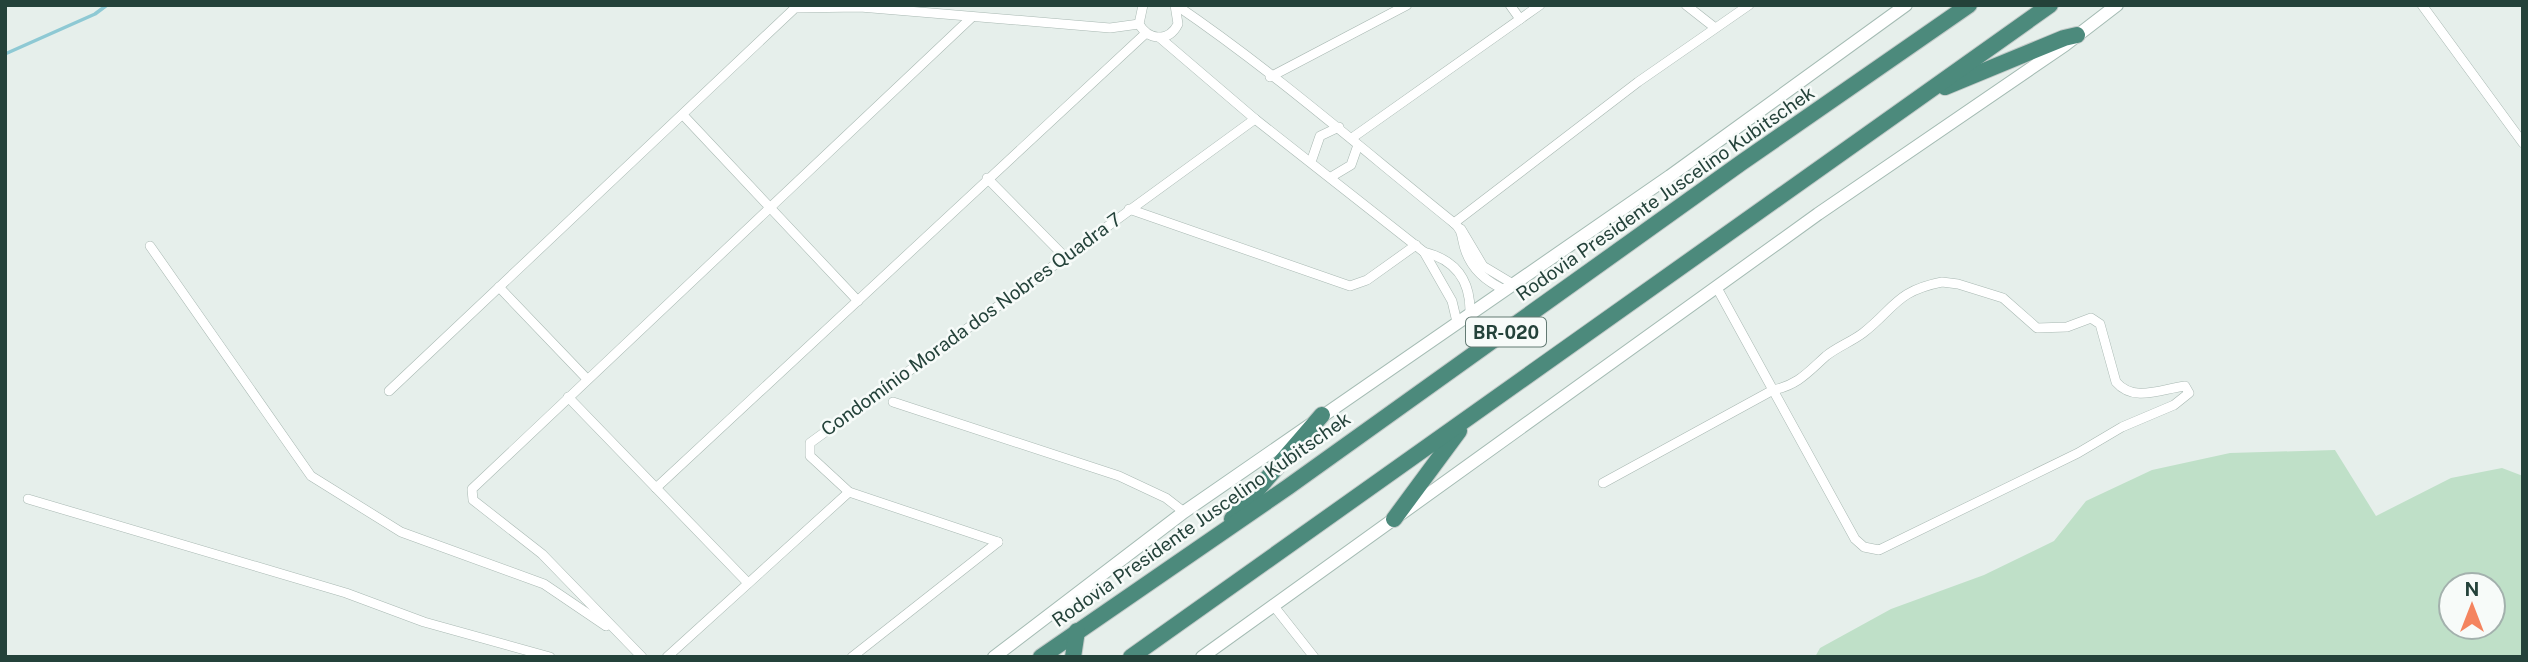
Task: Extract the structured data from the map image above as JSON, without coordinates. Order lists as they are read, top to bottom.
{
  "streets": {
    "highway": ["Rodovia Presidente Juscelino Kubitschek", "BR-020"],
    "street": ["Condomínio Morada dos Nobres Quadra 7"]
  },
  "north": "top"
}
